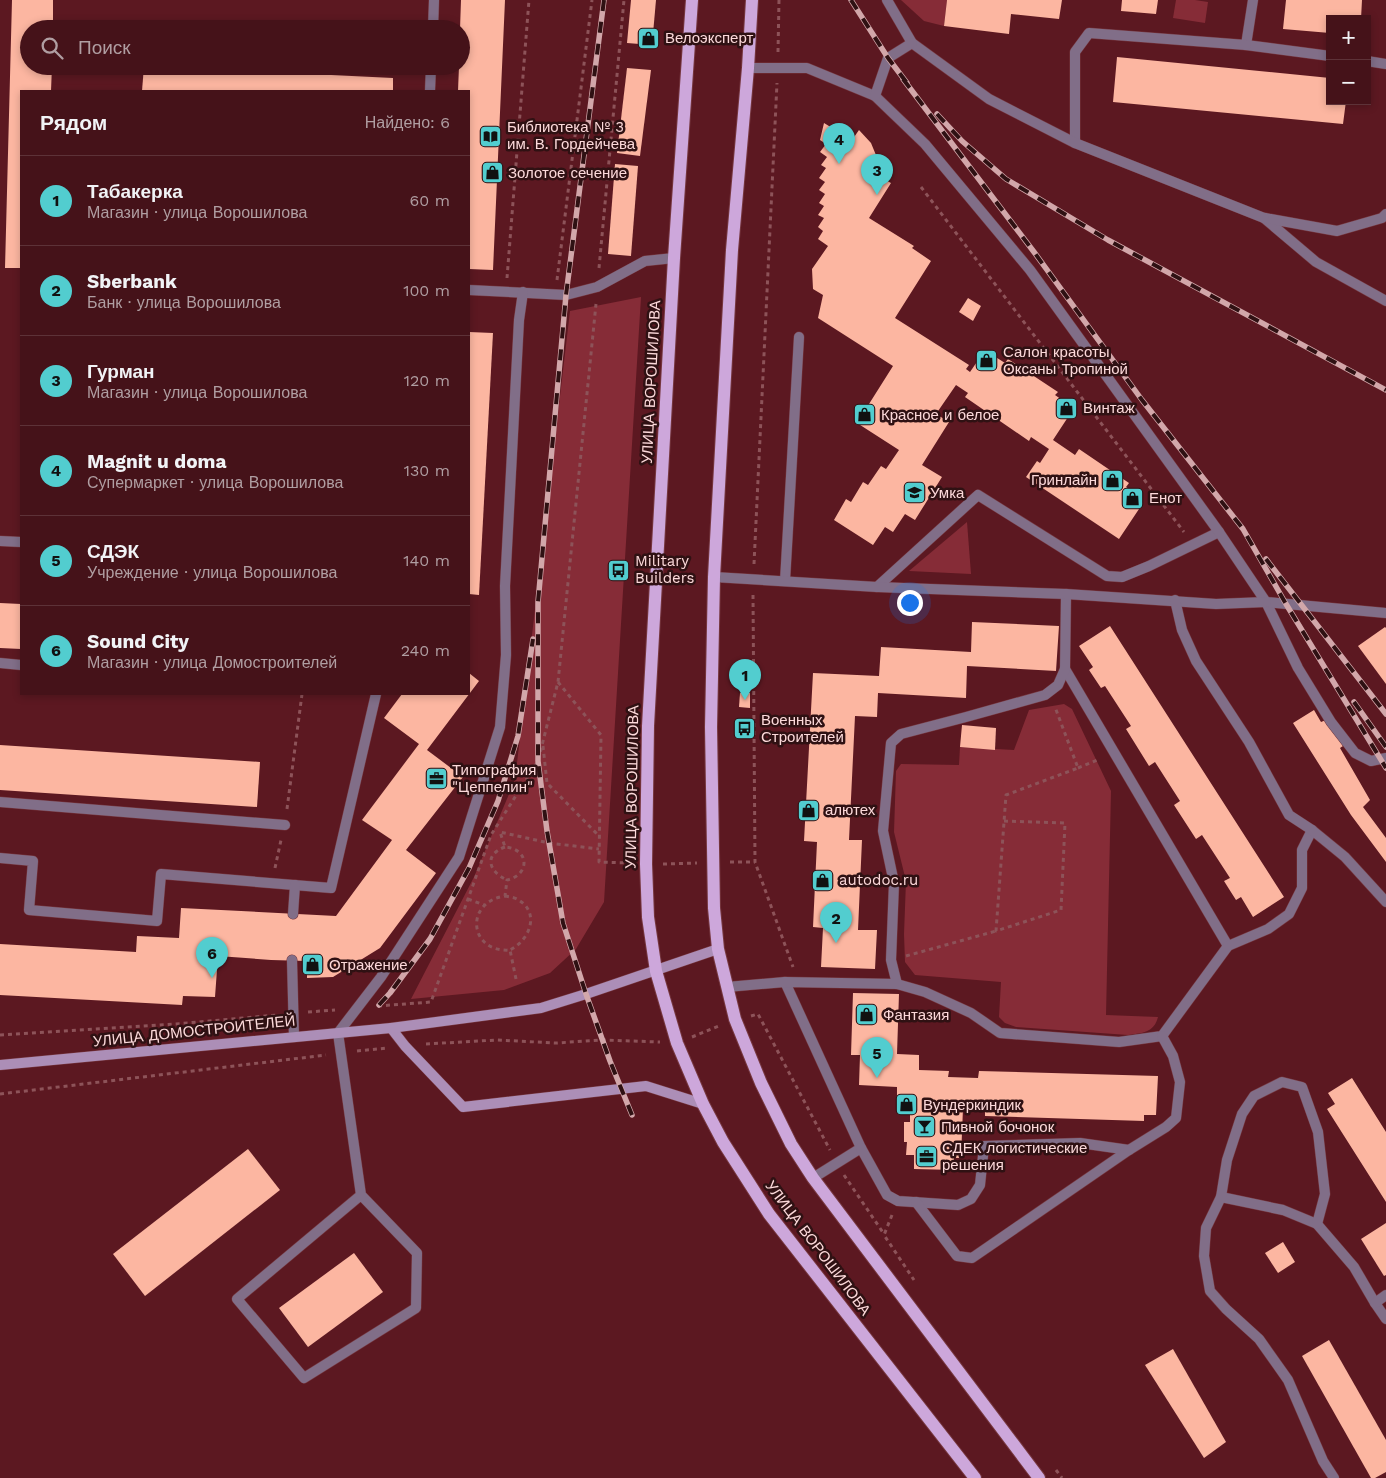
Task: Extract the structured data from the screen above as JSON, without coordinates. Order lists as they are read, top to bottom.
{
  "streets": {
    "main road": ["УЛИЦА ВОРОШИЛОВА"],
    "street": ["УЛИЦА ДОМОСТРОИТЕЛЕЙ"]
  },
  "crossings": [
    ["УЛИЦА ВОРОШИЛОВА", "УЛИЦА ДОМОСТРОИТЕЛЕЙ"]
  ],
  "places": {
    "shop": [
      "Велоэксперт",
      "Золотое сечение",
      "Салон красоты Оксаны Тропиной",
      "Винтаж",
      "Красное и белое",
      "Гринлайн",
      "Енот",
      "алютех",
      "autodoc.ru",
      "Отражение",
      "Фантазия",
      "Вундеркиндик"
    ],
    "library": ["Библиотека № 3 им. В. Гордейчева"],
    "school or university": ["Умка"],
    "bus stop": ["Military Builders", "Военных Строителей"],
    "office": ["Типография \"Цеппелин\"", "СДЕК логистические решения"],
    "bar": ["Пивной бочонок"]
  },
  "page": {
    "map_buttons": ["+", "−"],
    "search": "Поиск",
    "heading": ["Рядом", "Найдено: 6"],
    "pins": [
      "4",
      "3",
      "1",
      "2",
      "6",
      "5"
    ],
    "list": [
      {
        "mark": "1",
        "name": "Табакерка",
        "note": "Магазин · улица Ворошилова",
        "value": "60 m"
      },
      {
        "mark": "2",
        "name": "Sberbank",
        "note": "Банк · улица Ворошилова",
        "value": "100 m"
      },
      {
        "mark": "3",
        "name": "Гурман",
        "note": "Магазин · улица Ворошилова",
        "value": "120 m"
      },
      {
        "mark": "4",
        "name": "Magnit u doma",
        "note": "Супермаркет · улица Ворошилова",
        "value": "130 m"
      },
      {
        "mark": "5",
        "name": "СДЭК",
        "note": "Учреждение · улица Ворошилова",
        "value": "140 m"
      },
      {
        "mark": "6",
        "name": "Sound City",
        "note": "Магазин · улица Домостроителей",
        "value": "240 m"
      }
    ]
  }
}
